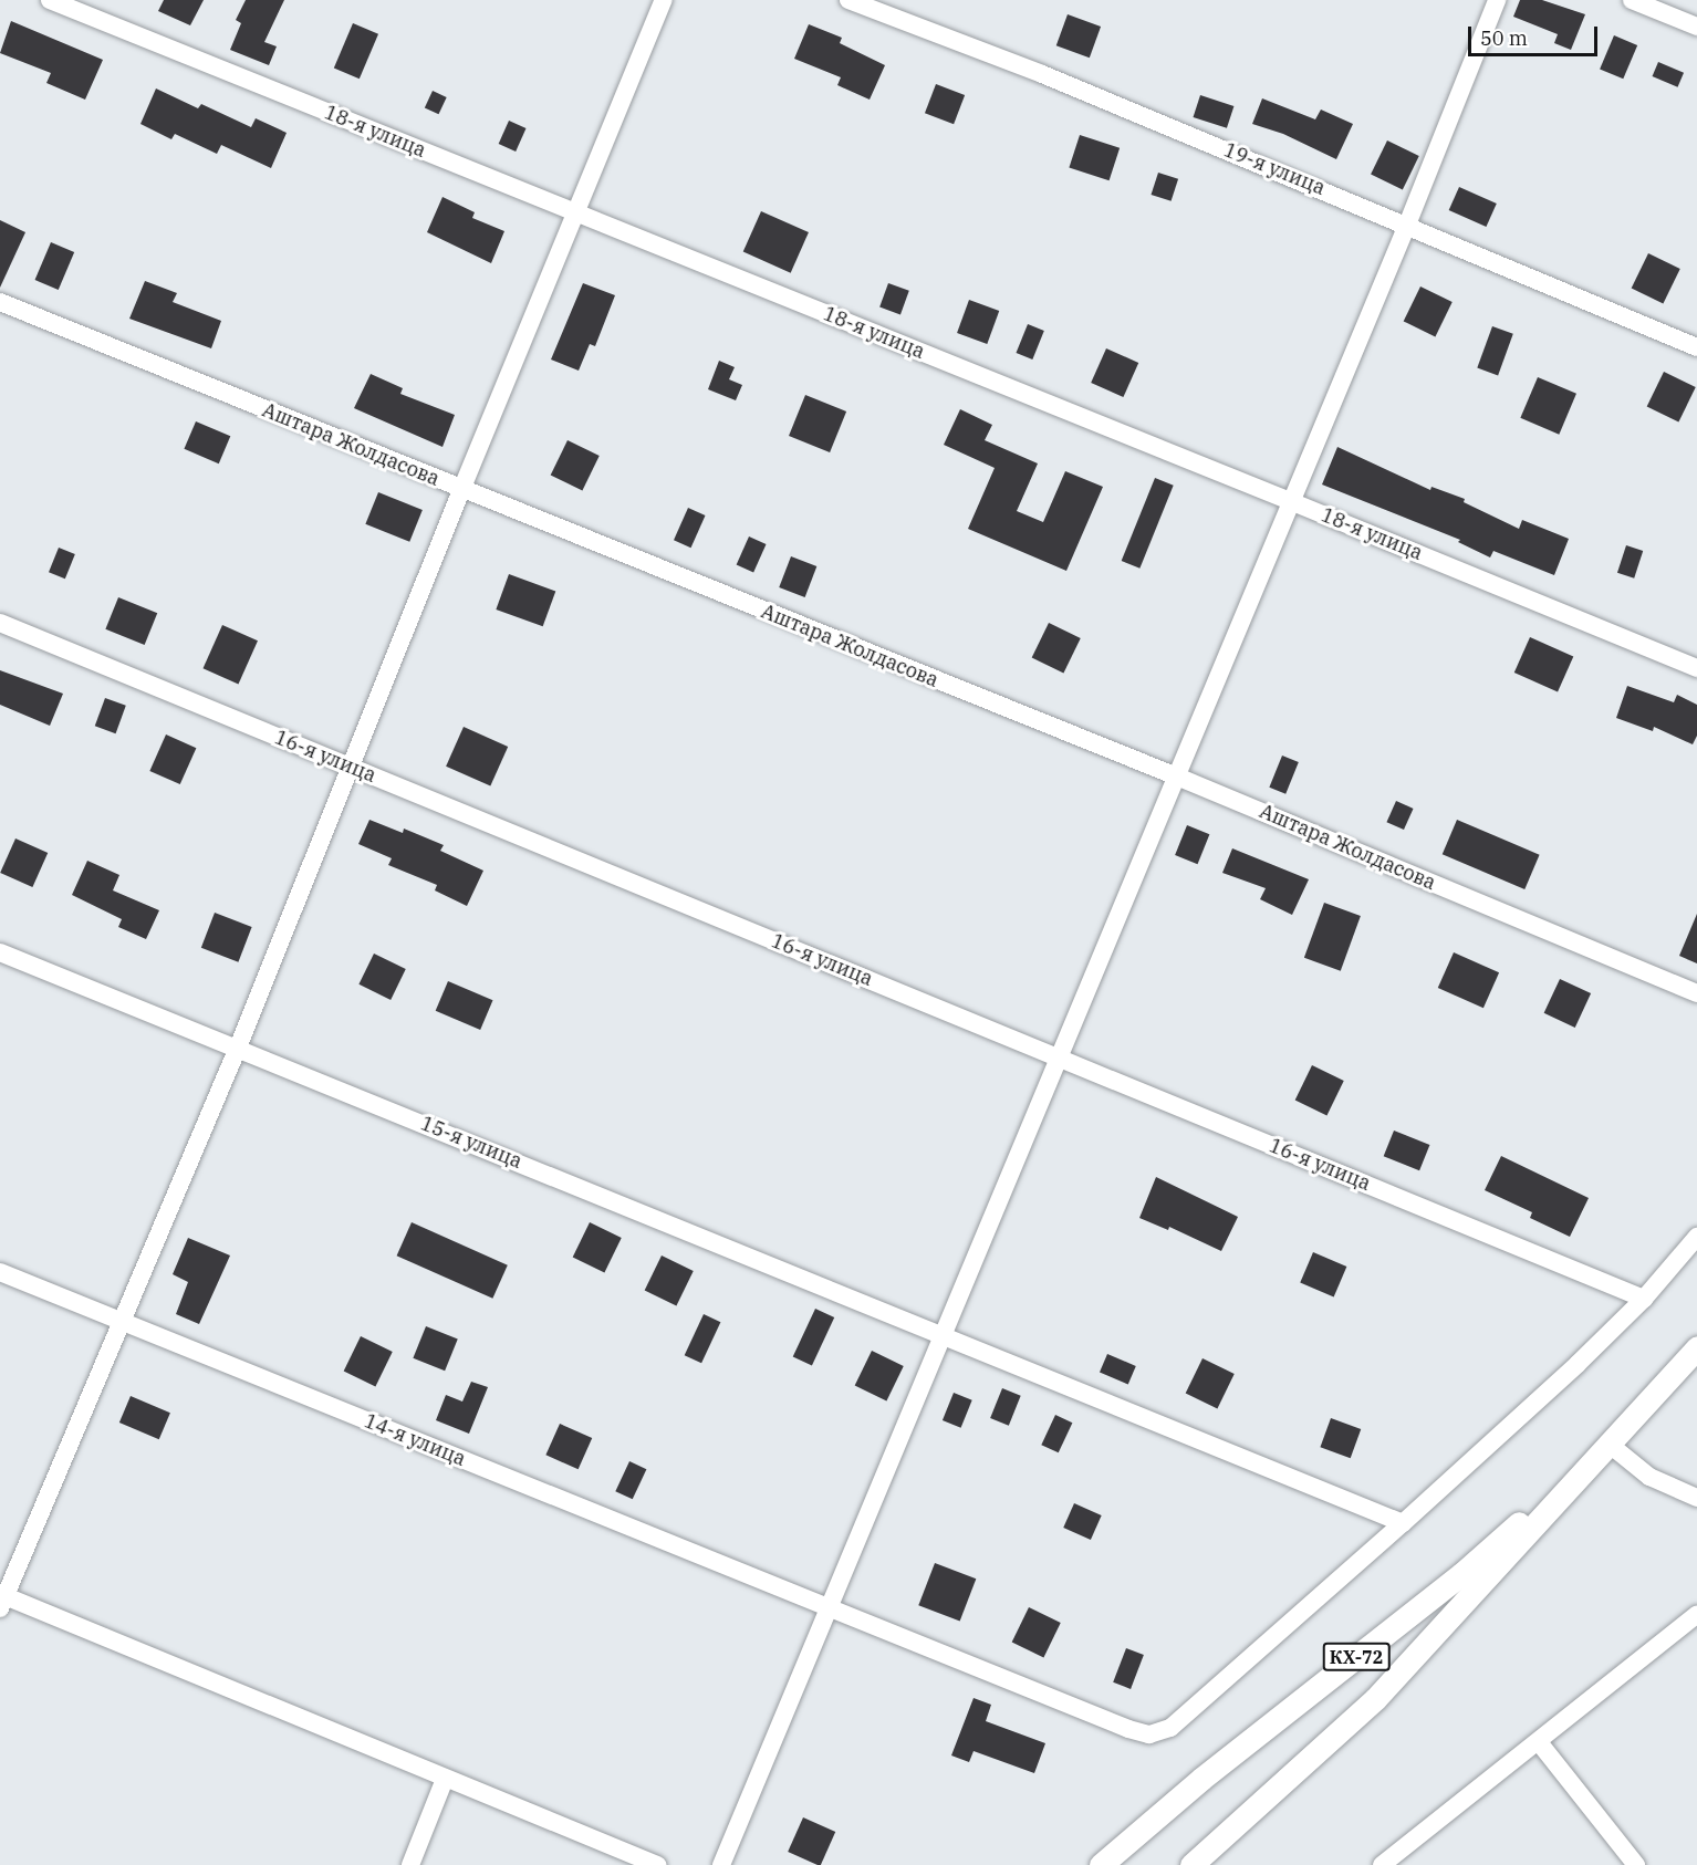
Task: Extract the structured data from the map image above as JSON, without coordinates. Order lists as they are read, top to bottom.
{
  "streets": {
    "main road": ["КХ-72"],
    "street": [
      "18-я улица",
      "19-я улица",
      "Аштара Жолдасова",
      "16-я улица",
      "15-я улица",
      "14-я улица"
    ]
  },
  "crossings": [
    ["16-я улица", "14-я улица"],
    ["15-я улица", "14-я улица"]
  ],
  "scale_bar": "50 m"
}
